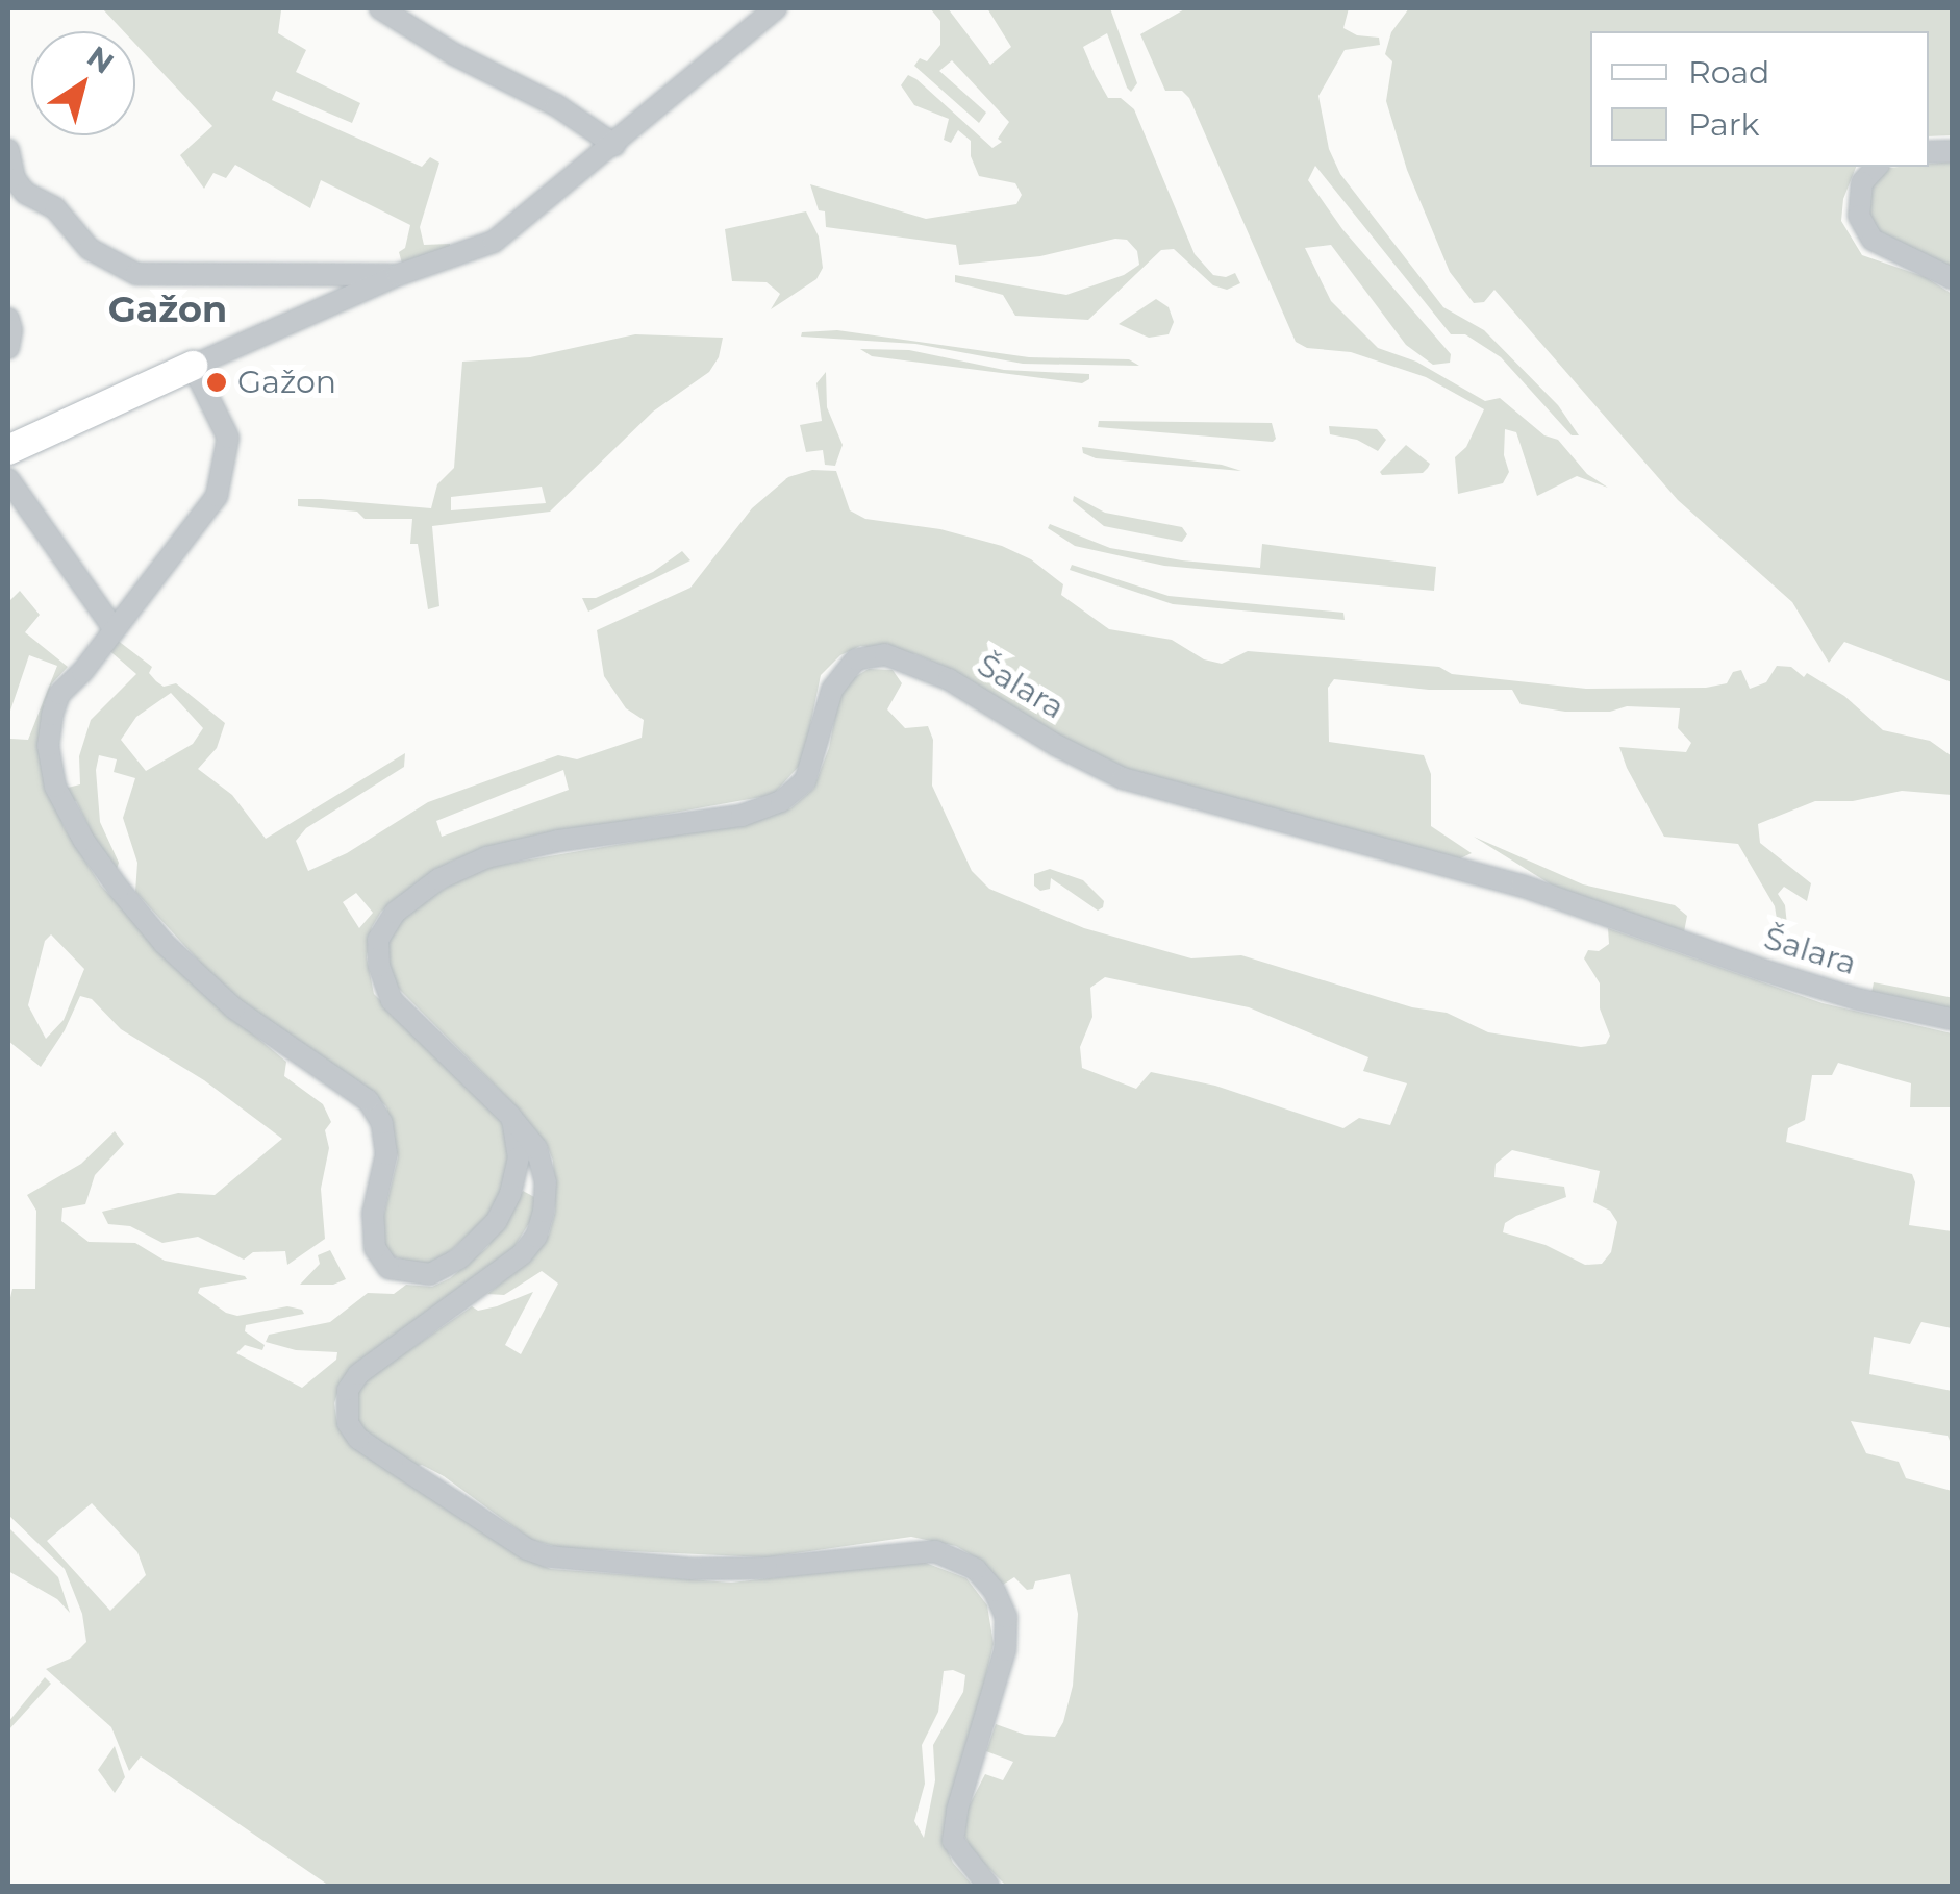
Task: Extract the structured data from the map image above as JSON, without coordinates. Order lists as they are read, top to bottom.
{
  "streets": {
    "street": ["Šalara"]
  },
  "districts": ["Gažon"],
  "places": ["Gažon"],
  "legend": ["Road", "Park"],
  "north": "top right"
}
